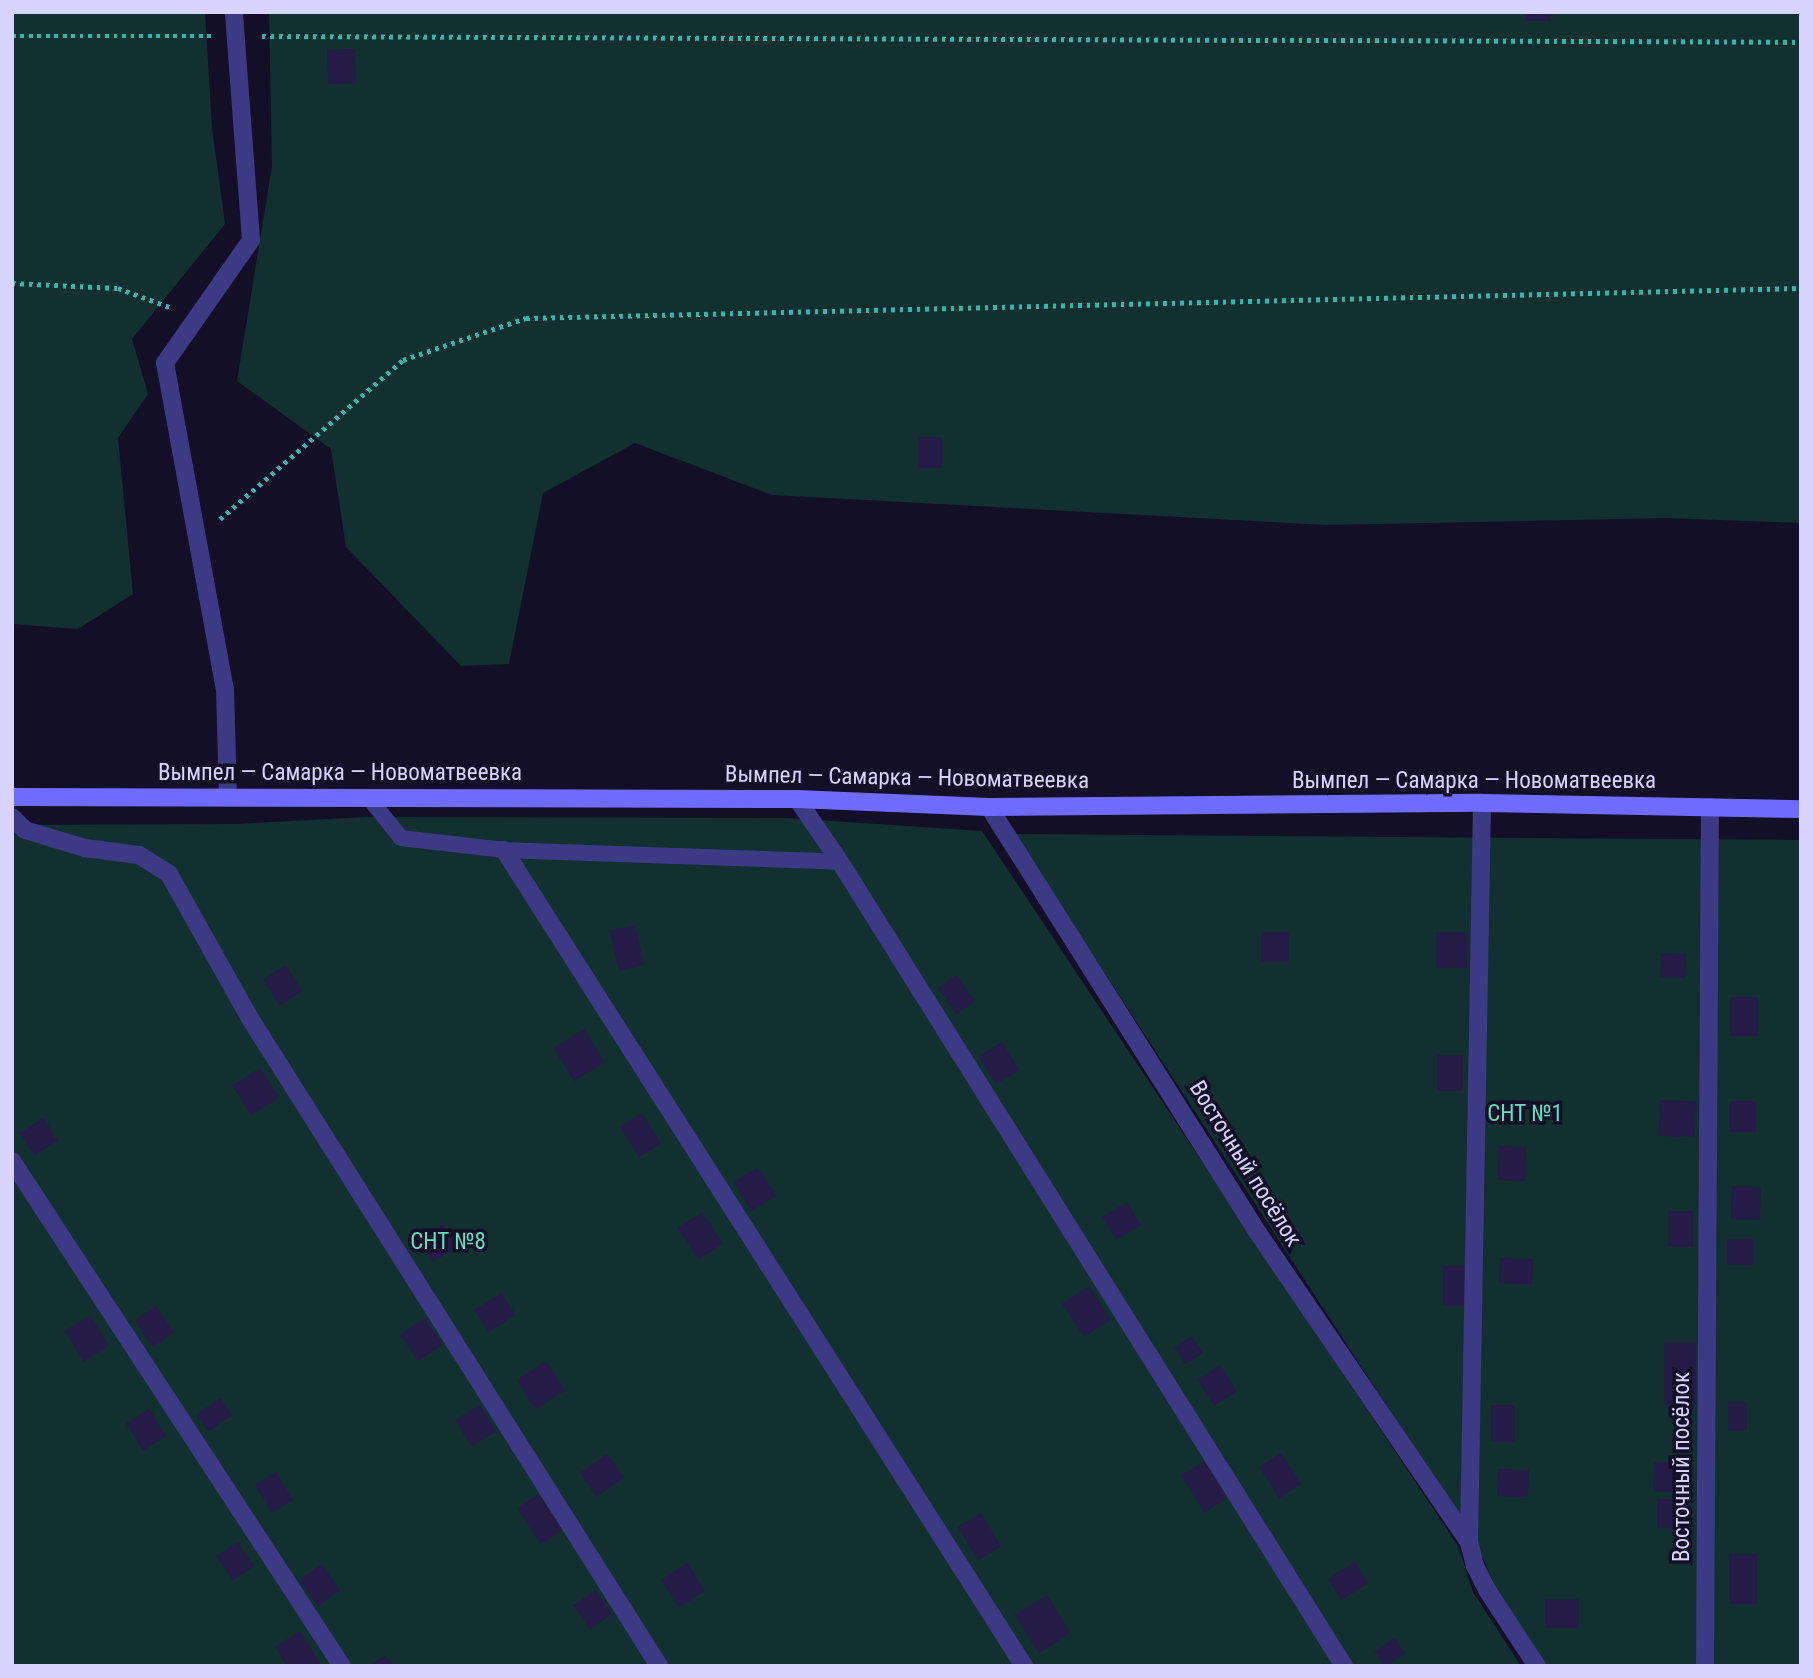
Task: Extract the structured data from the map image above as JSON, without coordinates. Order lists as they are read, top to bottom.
{
  "streets": {
    "main road": ["Вымпел — Самарка — Новоматвеевка"],
    "street": ["Восточный посёлок"]
  },
  "crossings": [
    ["Вымпел — Самарка — Новоматвеевка", "Восточный посёлок"]
  ],
  "parks": ["СНТ №1", "СНТ №8"]
}
